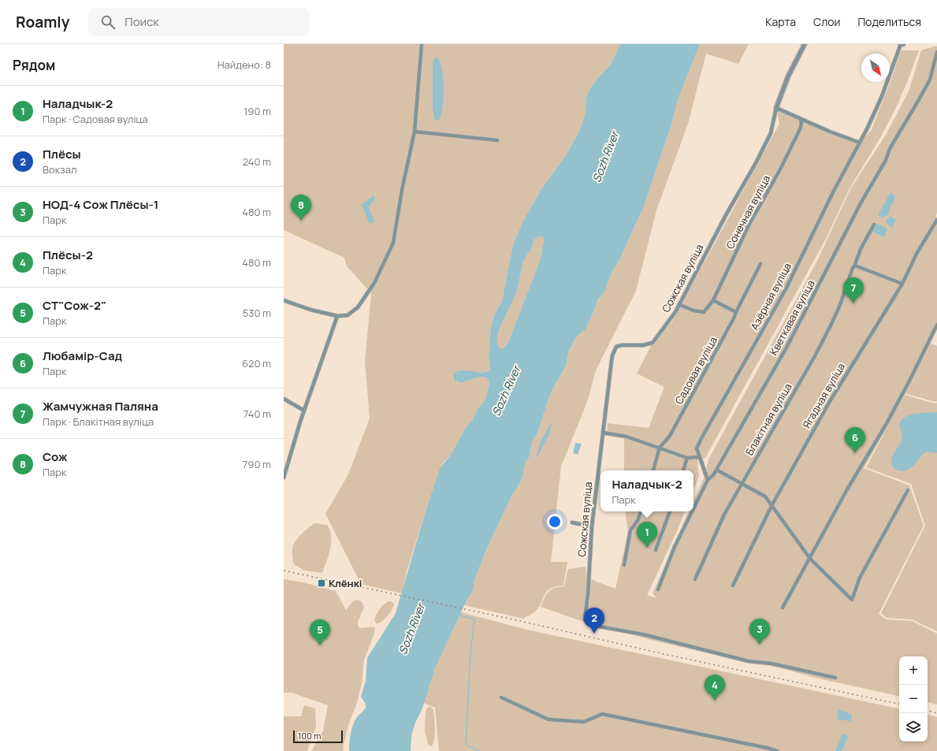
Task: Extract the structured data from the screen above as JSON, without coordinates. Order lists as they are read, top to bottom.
{
  "streets": {
    "street": [
      "Сонечная вуліца",
      "Сожская вуліца",
      "Азёрная вуліца",
      "Кветкавая вуліца",
      "Садовая вуліца",
      "Ягадная вуліца",
      "Блакітная вуліца"
    ]
  },
  "crossings": [
    ["Сонечная вуліца", "Сожская вуліца"]
  ],
  "water": ["Sozh River"],
  "places": {
    "transit": ["Клёнкі"]
  },
  "scale_bar": "100 m",
  "north": "bottom right",
  "page": {
    "header": "Roamly",
    "search": "Поиск",
    "nav": ["Карта", "Слои", "Поделиться"],
    "heading": ["Рядом", "Найдено: 8"],
    "list": [
      {
        "mark": "1",
        "name": "Наладчык-2",
        "note": "Парк · Садовая вуліца",
        "value": "190 m"
      },
      {
        "mark": "2",
        "name": "Плёсы",
        "note": "Вокзал",
        "value": "240 m"
      },
      {
        "mark": "3",
        "name": "НОД-4 Сож Плёсы-1",
        "note": "Парк",
        "value": "480 m"
      },
      {
        "mark": "4",
        "name": "Плёсы-2",
        "note": "Парк",
        "value": "480 m"
      },
      {
        "mark": "5",
        "name": "СТ\"Сож-2\"",
        "note": "Парк",
        "value": "530 m"
      },
      {
        "mark": "6",
        "name": "Любамір-Сад",
        "note": "Парк",
        "value": "620 m"
      },
      {
        "mark": "7",
        "name": "Жамчужная Паляна",
        "note": "Парк · Блакітная вуліца",
        "value": "740 m"
      },
      {
        "mark": "8",
        "name": "Сож",
        "note": "Парк",
        "value": "790 m"
      }
    ],
    "pins": [
      "8",
      "7",
      "6",
      "1",
      "2",
      "3",
      "5",
      "4"
    ],
    "popup": ["Наладчык-2", "Парк"],
    "map_buttons": ["+", "−"],
    "scale": "100 m"
  }
}
